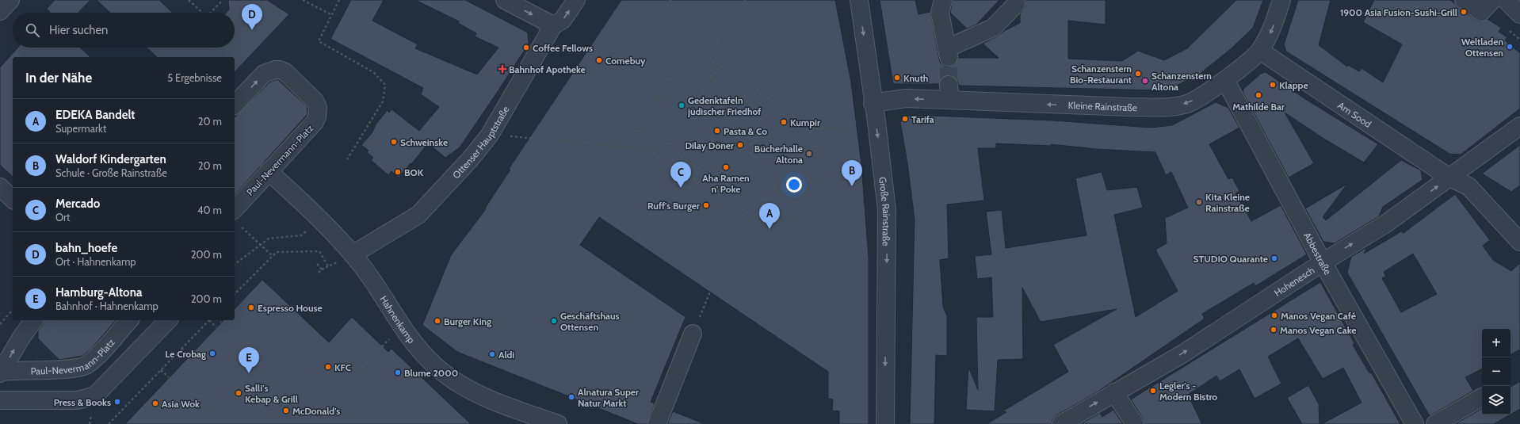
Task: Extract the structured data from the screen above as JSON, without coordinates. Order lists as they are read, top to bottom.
{
  "streets": {
    "street": [
      "Kleine Rainstraße",
      "Am Sood",
      "Ottenser Hauptstraße",
      "Paul-Nevermann-Platz",
      "Große Rainstraße",
      "Abbestraße",
      "Hohenesch",
      "Hahnenkamp"
    ]
  },
  "crossings": [
    ["Kleine Rainstraße", "Am Sood"],
    ["Kleine Rainstraße", "Große Rainstraße"],
    ["Kleine Rainstraße", "Abbestraße"],
    ["Am Sood", "Hohenesch"],
    ["Ottenser Hauptstraße", "Hahnenkamp"],
    ["Paul-Nevermann-Platz", "Hahnenkamp"],
    ["Abbestraße", "Hohenesch"]
  ],
  "one_way": ["Kleine Rainstraße", "Große Rainstraße", "Hohenesch"],
  "places": {
    "other": [
      "1900 Asia Fusion-Sushi-Grill",
      "Weltladen Ottensen",
      "Coffee Fellows",
      "Comebuy",
      "Schanzenstern Bio-Restaurant",
      "Knuth",
      "Schanzenstern Altona",
      "Klappe",
      "Mathilde Bar",
      "Gedenktafeln jüdischer Friedhof",
      "Tarifa",
      "Kumpir",
      "Pasta & Co",
      "Schweinske",
      "Dilay Döner",
      "Bücherhalle Altona",
      "Aha Ramen n' Poke",
      "BOK",
      "Kita Kleine Rainstraße",
      "Ruff's Burger",
      "STUDIO Quarante",
      "Espresso House",
      "Manos Vegan Café",
      "Burger King",
      "Geschäftshaus Ottensen",
      "Manos Vegan Cake",
      "Le Crobag",
      "Aldi",
      "KFC",
      "Blume 2000",
      "Legler's - Modern Bistro",
      "Salli's Kebap & Grill",
      "Alnatura Super Natur Markt",
      "Press & Books",
      "Asia Wok",
      "McDonald's"
    ],
    "health": ["Bahnhof Apotheke"]
  },
  "page": {
    "pins": [
      "D",
      "B",
      "C",
      "A",
      "E"
    ],
    "search": "Hier suchen",
    "heading": ["In der Nähe", "5 Ergebnisse"],
    "list": [
      {
        "mark": "A",
        "name": "EDEKA Bandelt",
        "note": "Supermarkt",
        "value": "20 m"
      },
      {
        "mark": "B",
        "name": "Waldorf Kindergarten",
        "note": "Schule · Große Rainstraße",
        "value": "20 m"
      },
      {
        "mark": "C",
        "name": "Mercado",
        "note": "Ort",
        "value": "40 m"
      },
      {
        "mark": "D",
        "name": "bahn_hoefe",
        "note": "Ort · Hahnenkamp",
        "value": "200 m"
      },
      {
        "mark": "E",
        "name": "Hamburg-Altona",
        "note": "Bahnhof · Hahnenkamp",
        "value": "200 m"
      }
    ],
    "map_buttons": ["+", "−"]
  }
}
